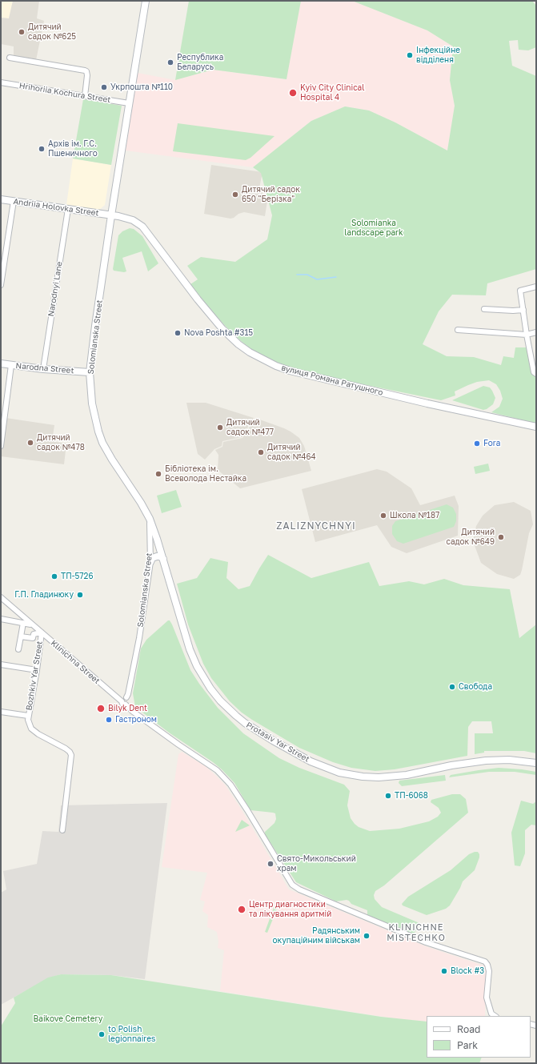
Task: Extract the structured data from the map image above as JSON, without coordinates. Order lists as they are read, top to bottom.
{
  "streets": {
    "main road": [
      "Andriia Holovka Street",
      "Solomianska Street",
      "Narodna Street",
      "вулиця Романа Ратушного",
      "Protasiv Yar Street"
    ],
    "street": [
      "Hrihoriia Kochura Street",
      "Narodnyi Lane",
      "Klinichna Street",
      "Bozhkiv Yar Street"
    ]
  },
  "crossings": [
    ["Hrihoriia Kochura Street", "Solomianska Street"],
    ["Andriia Holovka Street", "Narodnyi Lane"],
    ["Andriia Holovka Street", "Solomianska Street"],
    ["Andriia Holovka Street", "вулиця Романа Ратушного"],
    ["Narodnyi Lane", "Narodna Street"],
    ["Solomianska Street", "Narodna Street"],
    ["Solomianska Street", "вулиця Романа Ратушного"],
    ["Solomianska Street", "Klinichna Street"],
    ["Solomianska Street", "Protasiv Yar Street"],
    ["Klinichna Street", "Bozhkiv Yar Street"]
  ],
  "districts": ["ZALIZNYCHNYI", "KLINICHNE MISTECHKO"],
  "parks": ["Solomianka landscape park", "Baikove Cemetery"],
  "places": [
    "Дитячий садок №625",
    "Інфекційне відділеня",
    "Республика Беларусь",
    "Укрпошта №110",
    "Kyiv City Clinical Hospital 4",
    "Архів ім. Г.С. Пшеничного",
    "Дитячий садок 650 \"Берізка\"",
    "Nova Poshta #315",
    "Дитячий садок №477",
    "Дитячий садок №478",
    "Fora",
    "Дитячий садок №464",
    "Бібліотека ім. Всеволода Нестайка",
    "Школа №187",
    "Дитячий садок №649",
    "ТП-5726",
    "Г.П. Гладинюку",
    "Свобода",
    "Bilyk Dent",
    "Гастроном",
    "ТП-6068",
    "Свято-Микольський храм",
    "Центр диагностики та лікування аритмій",
    "Радянським окупаційним військам",
    "Block #3",
    "to Polish legionnaires"
  ],
  "legend": ["Road", "Park"]
}
